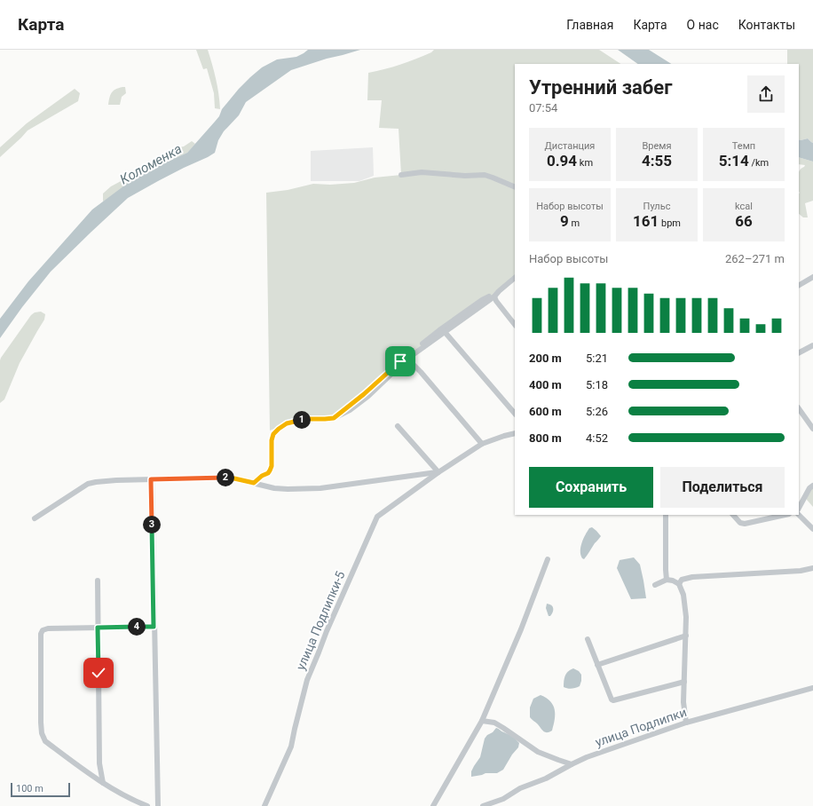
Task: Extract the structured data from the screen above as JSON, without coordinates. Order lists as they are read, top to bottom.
{
  "streets": {
    "street": ["улица Подлипки-5", "улица Подлипки"]
  },
  "water": ["Коломенка"],
  "scale_bar": "100 m",
  "page": {
    "header": "Карта",
    "nav": [
      "Главная",
      "Карта",
      "О нас",
      "Контакты"
    ],
    "heading": ["Утренний забег", "07:54"],
    "stats": [
      ["Дистанция", "0.94 km"],
      ["Время", "4:55"],
      ["Темп", "5:14 /km"],
      ["Набор высоты", "9 m"],
      ["Пульс", "161 bpm"],
      ["kcal", "66"]
    ],
    "chart": ["Набор высоты", "262–271 m"],
    "list": [
      {
        "name": "200 m",
        "note": "5:21"
      },
      {
        "name": "400 m",
        "note": "5:18"
      },
      {
        "name": "600 m",
        "note": "5:26"
      },
      {
        "name": "800 m",
        "note": "4:52"
      }
    ],
    "pins": [
      "1",
      "2",
      "3",
      "4"
    ],
    "buttons": ["Сохранить", "Поделиться"],
    "scale": "100 m"
  }
}
